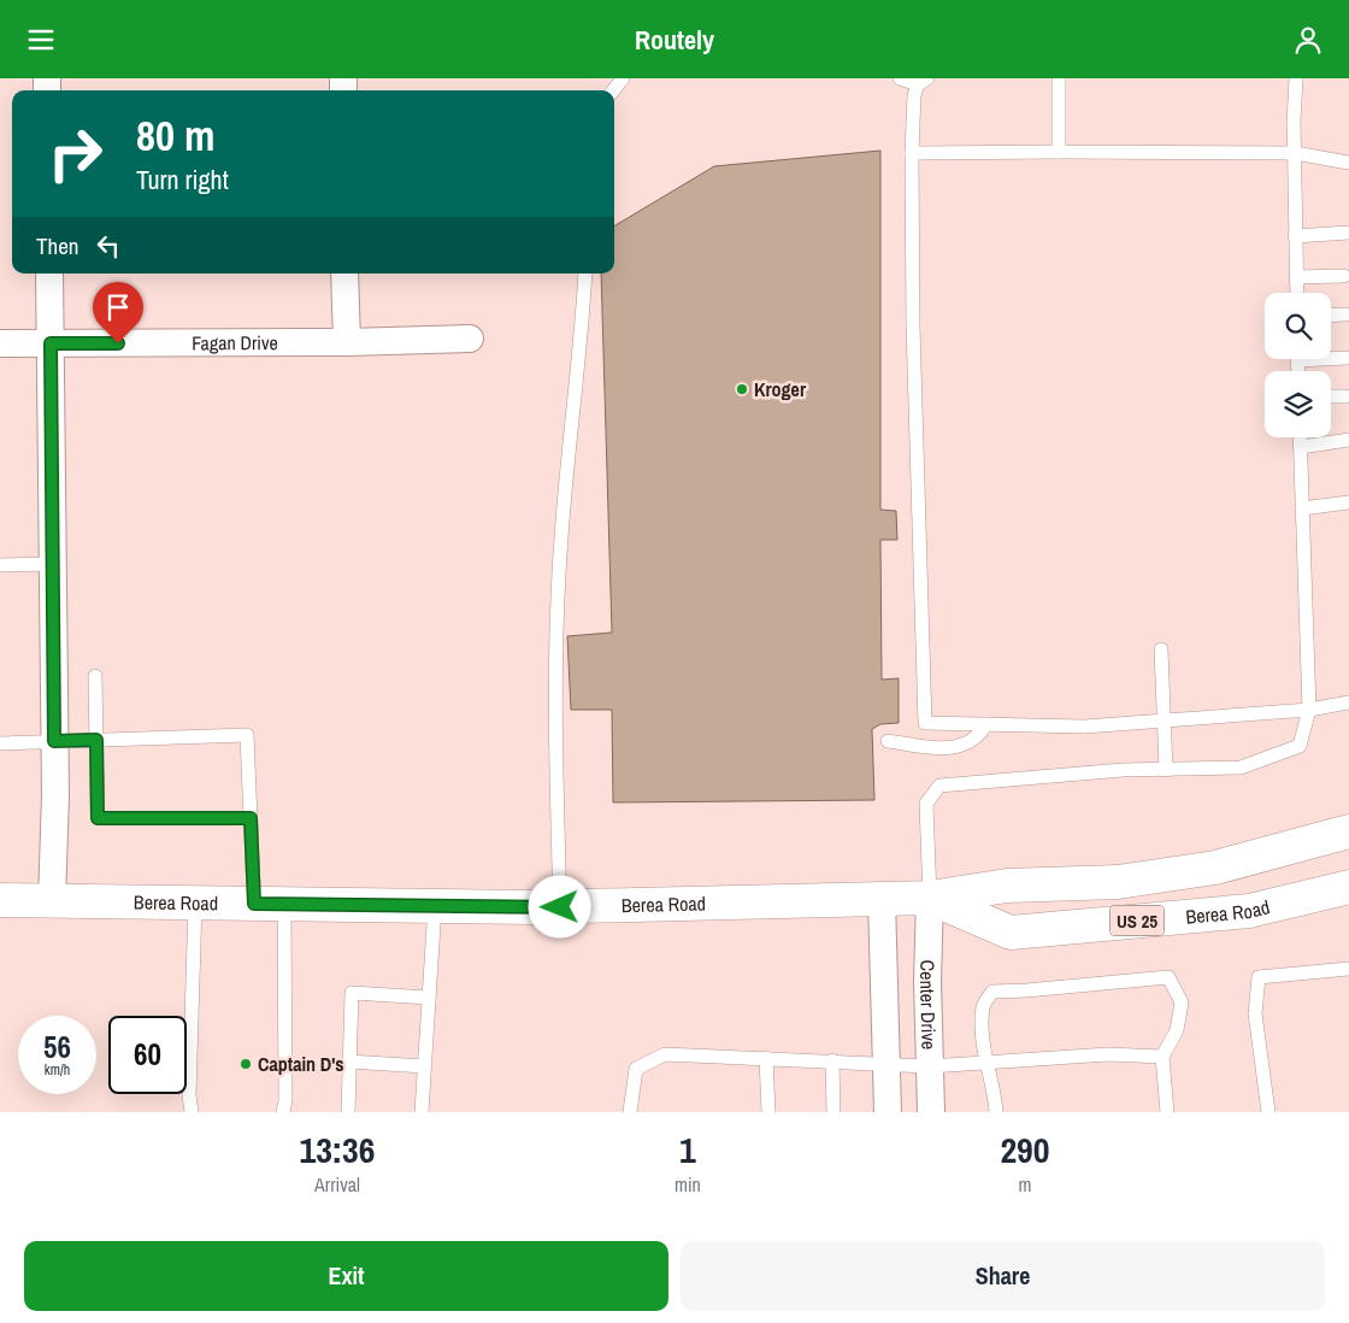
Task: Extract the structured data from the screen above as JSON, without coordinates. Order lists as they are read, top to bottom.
{
  "streets": {
    "main road": ["Berea Road", "US 25"],
    "street": ["Fagan Drive", "Center Drive"]
  },
  "crossings": [
    ["Berea Road", "Center Drive"]
  ],
  "places": ["Kroger", "Captain D's"],
  "page": {
    "header": "Routely",
    "turn": ["80 m", "Turn right"],
    "then": "Then",
    "speed": "56 km/h",
    "limit": "60",
    "eta": [
      "13:36",
      "Arrival",
      "1",
      "min",
      "290",
      "m"
    ],
    "buttons": ["Exit", "Share"]
  }
}
